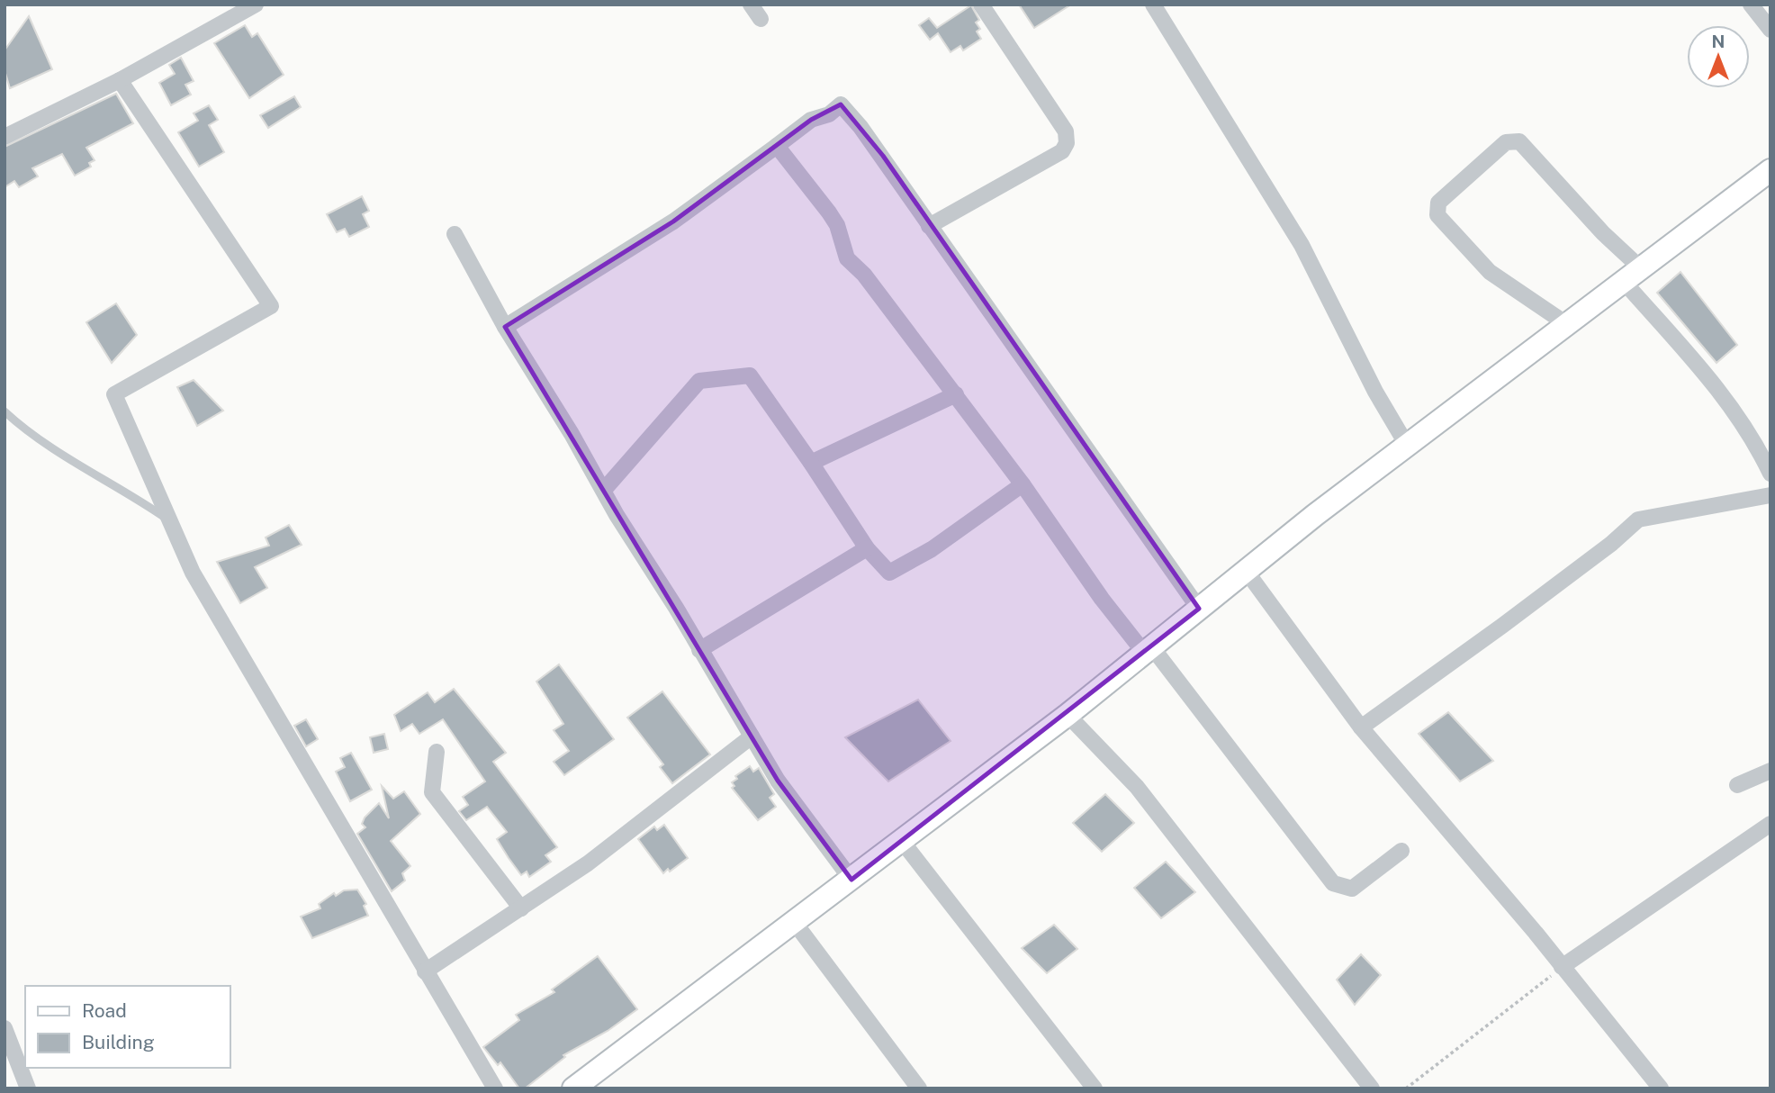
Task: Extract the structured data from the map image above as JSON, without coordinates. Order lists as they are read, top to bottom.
{
  "legend": ["Road", "Building"],
  "north": "top"
}
